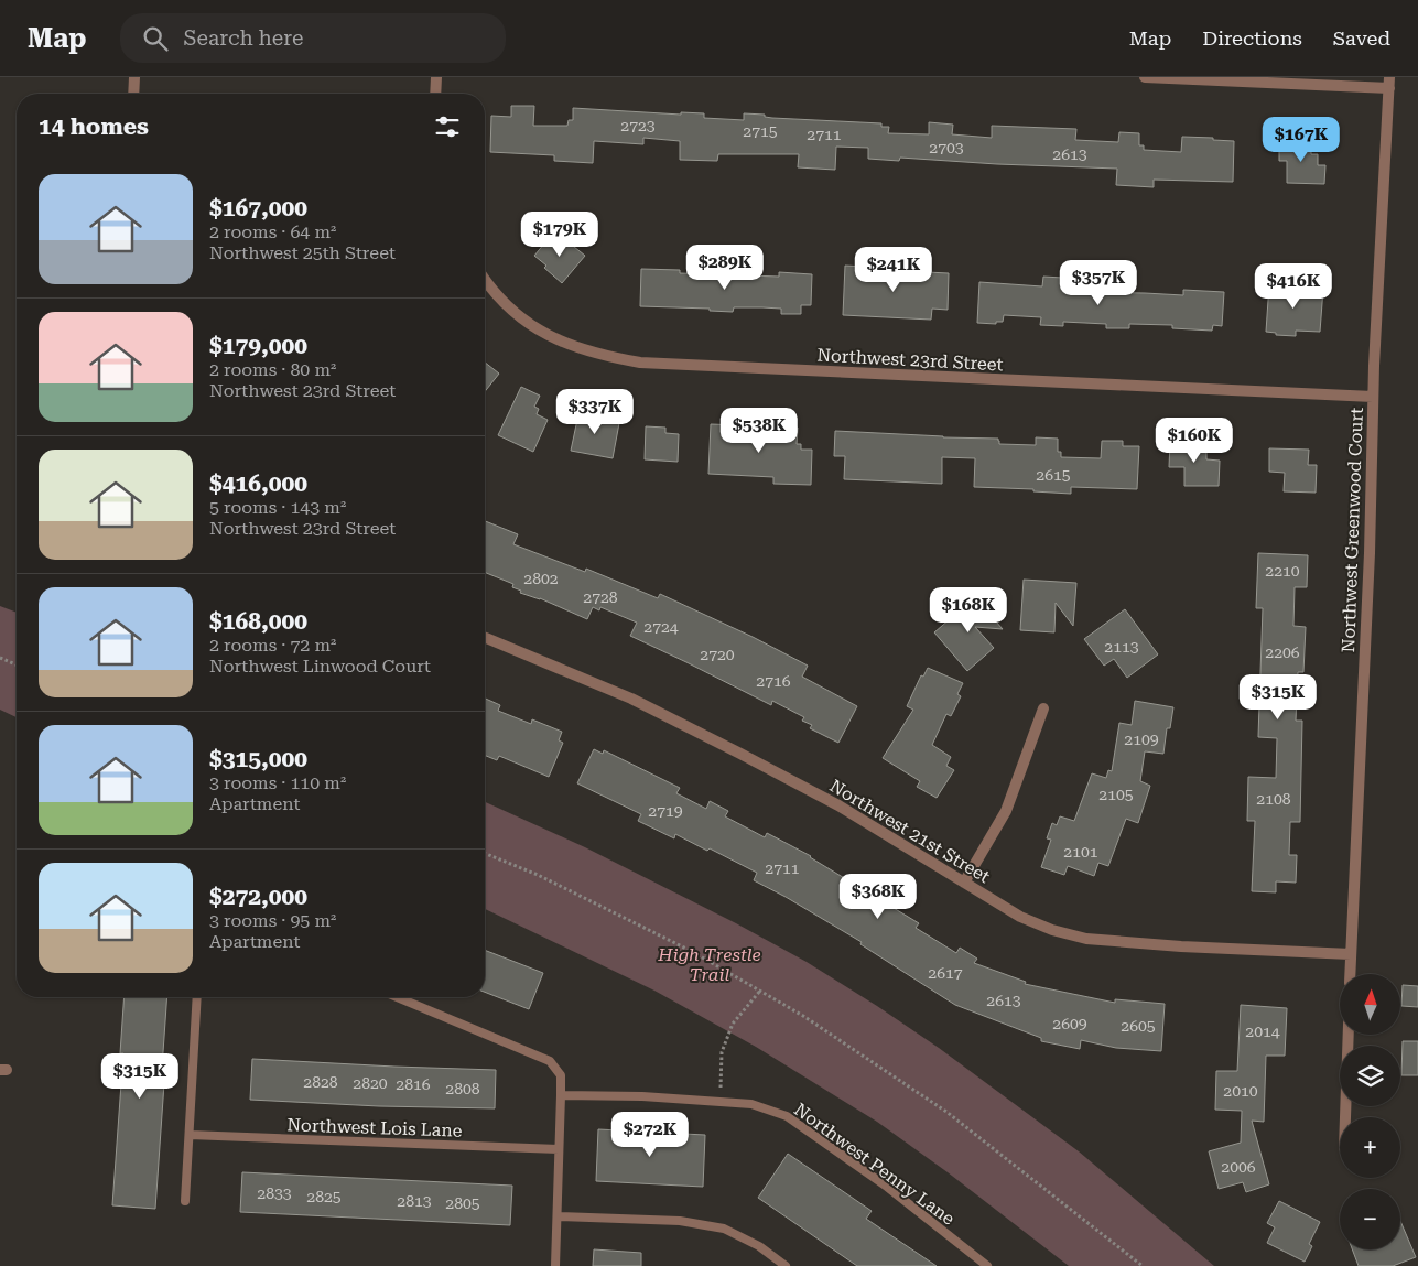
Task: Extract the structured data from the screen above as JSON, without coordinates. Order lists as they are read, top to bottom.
{
  "streets": {
    "street": ["Northwest 23rd Street", "Northwest Greenwood Court", "Northwest 21st Street"],
    "lane": ["Northwest Lois Lane", "Northwest Penny Lane"]
  },
  "crossings": [
    ["Northwest 23rd Street", "Northwest Greenwood Court"],
    ["Northwest Greenwood Court", "Northwest 21st Street"]
  ],
  "parks": ["High Trestle Trail"],
  "house_numbers": [
    "2723",
    "2715",
    "2711",
    "2703",
    "2613",
    "2615",
    "2210",
    "2802",
    "2728",
    "2724",
    "2113",
    "2206",
    "2720",
    "2716",
    "2109",
    "2105",
    "2108",
    "2719",
    "2101",
    "2711",
    "2617",
    "2613",
    "2609",
    "2605",
    "2014",
    "2828",
    "2820",
    "2816",
    "2808",
    "2010",
    "2006",
    "2833",
    "2825",
    "2813",
    "2805"
  ],
  "north": "top",
  "page": {
    "header": "Map",
    "search": "Search here",
    "nav": ["Map", "Directions", "Saved"],
    "heading": "14 homes",
    "price": [
      "$167K",
      "$179K",
      "$289K",
      "$241K",
      "$357K",
      "$416K",
      "$337K",
      "$538K",
      "$160K",
      "$168K",
      "$315K",
      "$368K",
      "$315K",
      "$272K"
    ],
    "list": [
      {
        "name": "$167,000",
        "note": "2 rooms · 64 m² · Northwest 25th Street"
      },
      {
        "name": "$179,000",
        "note": "2 rooms · 80 m² · Northwest 23rd Street"
      },
      {
        "name": "$416,000",
        "note": "5 rooms · 143 m² · Northwest 23rd Street"
      },
      {
        "name": "$168,000",
        "note": "2 rooms · 72 m² · Northwest Linwood Court"
      },
      {
        "name": "$315,000",
        "note": "3 rooms · 110 m² · Apartment"
      },
      {
        "name": "$272,000",
        "note": "3 rooms · 95 m² · Apartment"
      }
    ],
    "map_buttons": ["+", "−"]
  }
}
